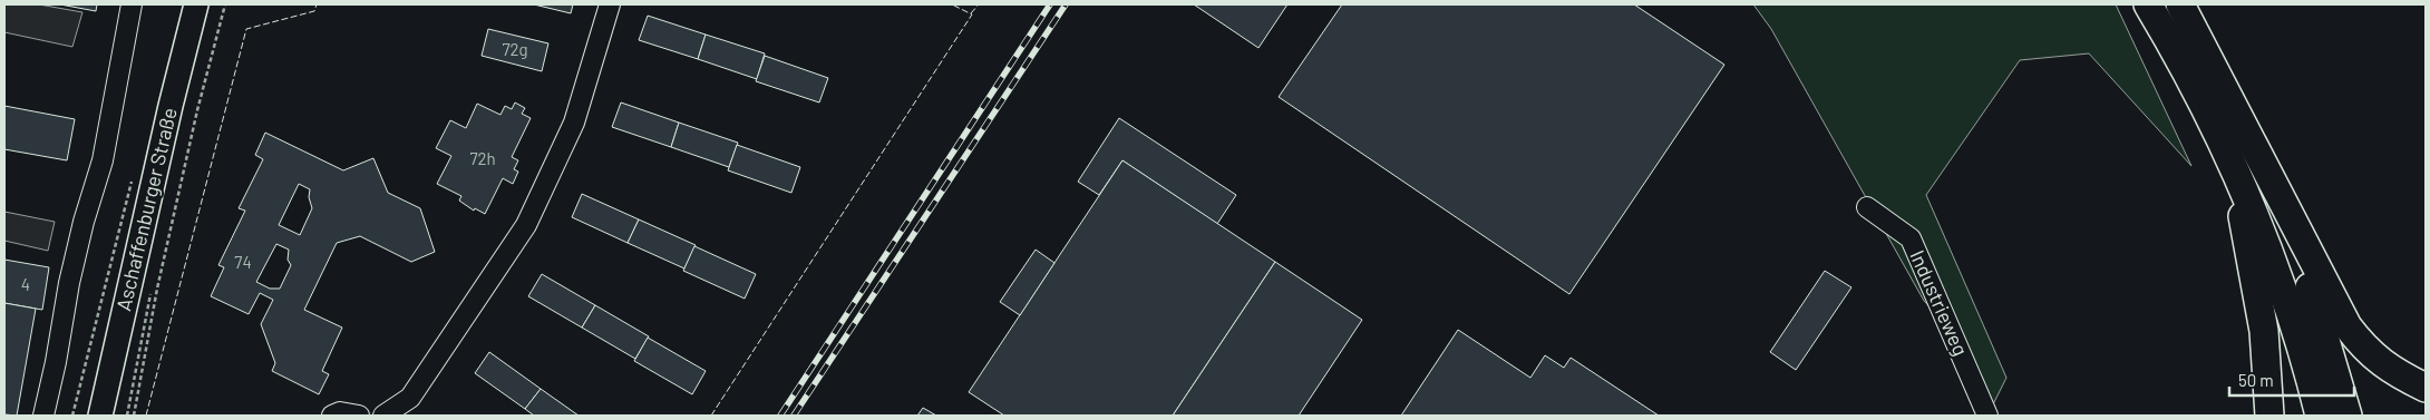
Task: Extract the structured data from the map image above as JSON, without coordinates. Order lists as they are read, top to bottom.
{
  "streets": {
    "main road": ["Aschaffenburger Straße"],
    "street": ["Industrieweg"]
  },
  "house_numbers": [
    "72g",
    "72h",
    "74",
    "4"
  ],
  "scale_bar": "50 m"
}
